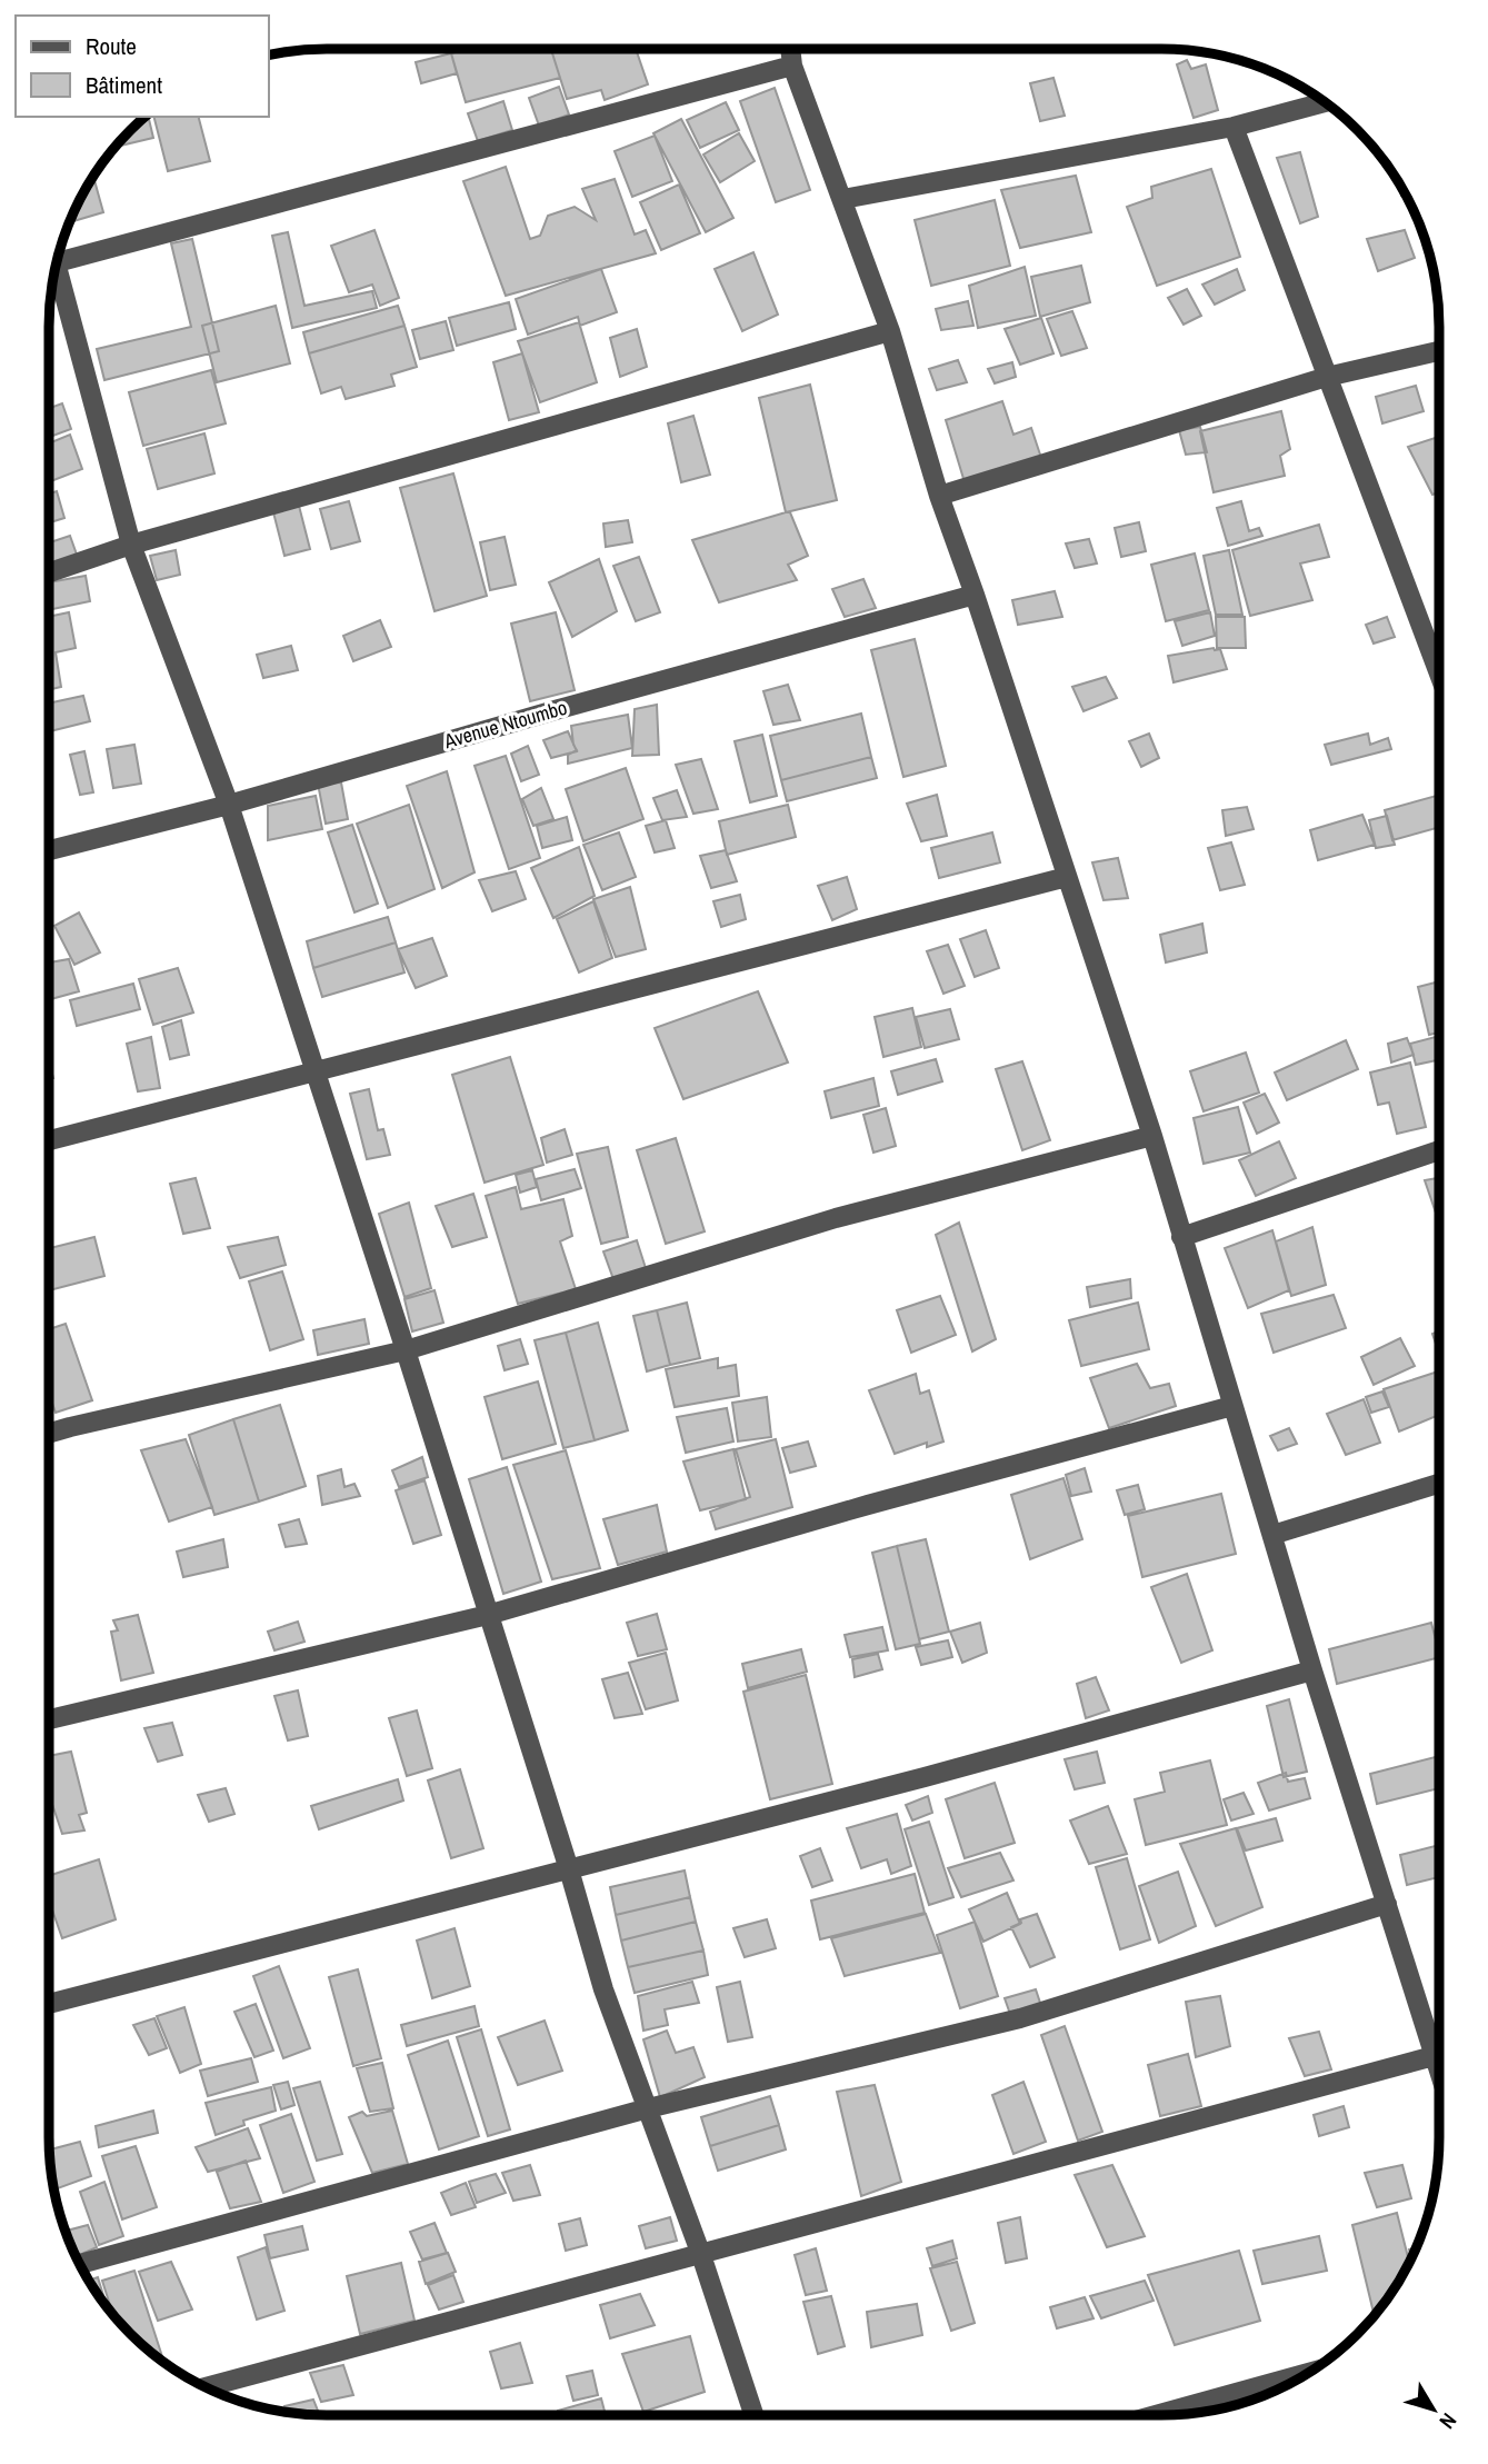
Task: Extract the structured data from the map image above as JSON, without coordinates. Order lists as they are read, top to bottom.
{
  "streets": {
    "street": ["Avenue Ntoumbo"]
  },
  "legend": ["Route", "Bâtiment"],
  "north": "bottom right"
}
